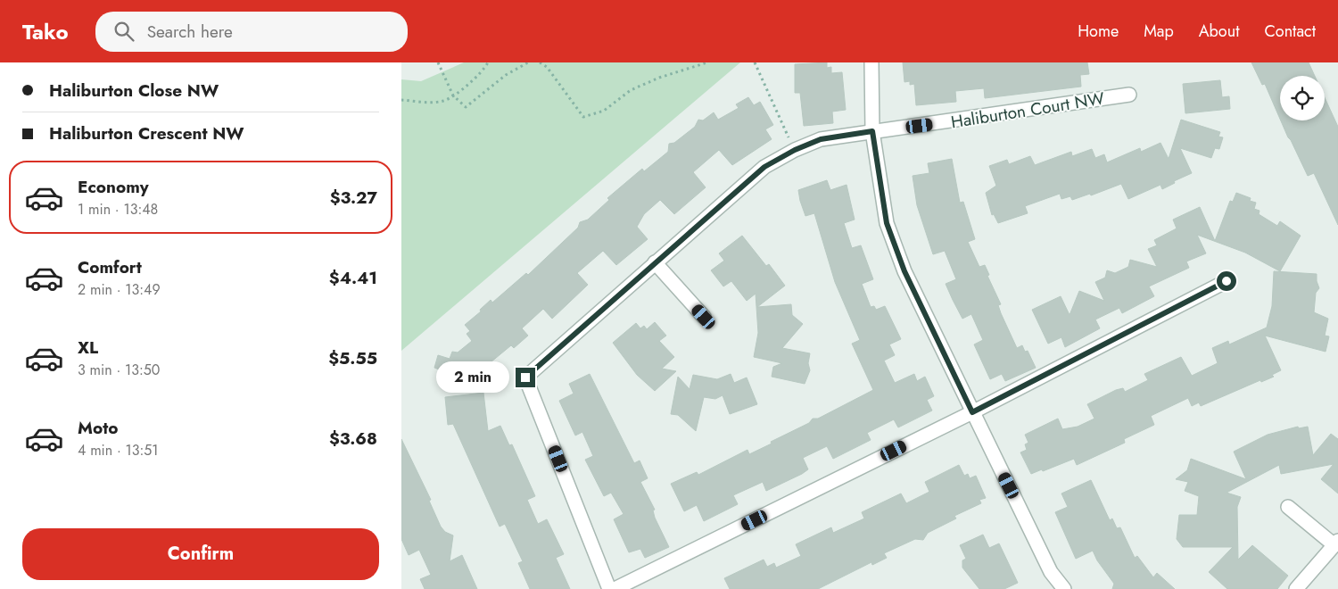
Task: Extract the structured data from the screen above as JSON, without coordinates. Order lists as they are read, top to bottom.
{
  "streets": {
    "street": ["Haliburton Court NW"]
  },
  "page": {
    "header": "Tako",
    "search": "Search here",
    "nav": [
      "Home",
      "Map",
      "About",
      "Contact"
    ],
    "banner": ["Haliburton Close NW", "Haliburton Crescent NW"],
    "list": [
      {
        "name": "Economy",
        "note": "1 min · 13:48",
        "value": "$3.27"
      },
      {
        "name": "Comfort",
        "note": "2 min · 13:49",
        "value": "$4.41"
      },
      {
        "name": "XL",
        "note": "3 min · 13:50",
        "value": "$5.55"
      },
      {
        "name": "Moto",
        "note": "4 min · 13:51",
        "value": "$3.68"
      }
    ],
    "bubble": "2 min",
    "buttons": "Confirm"
  }
}
